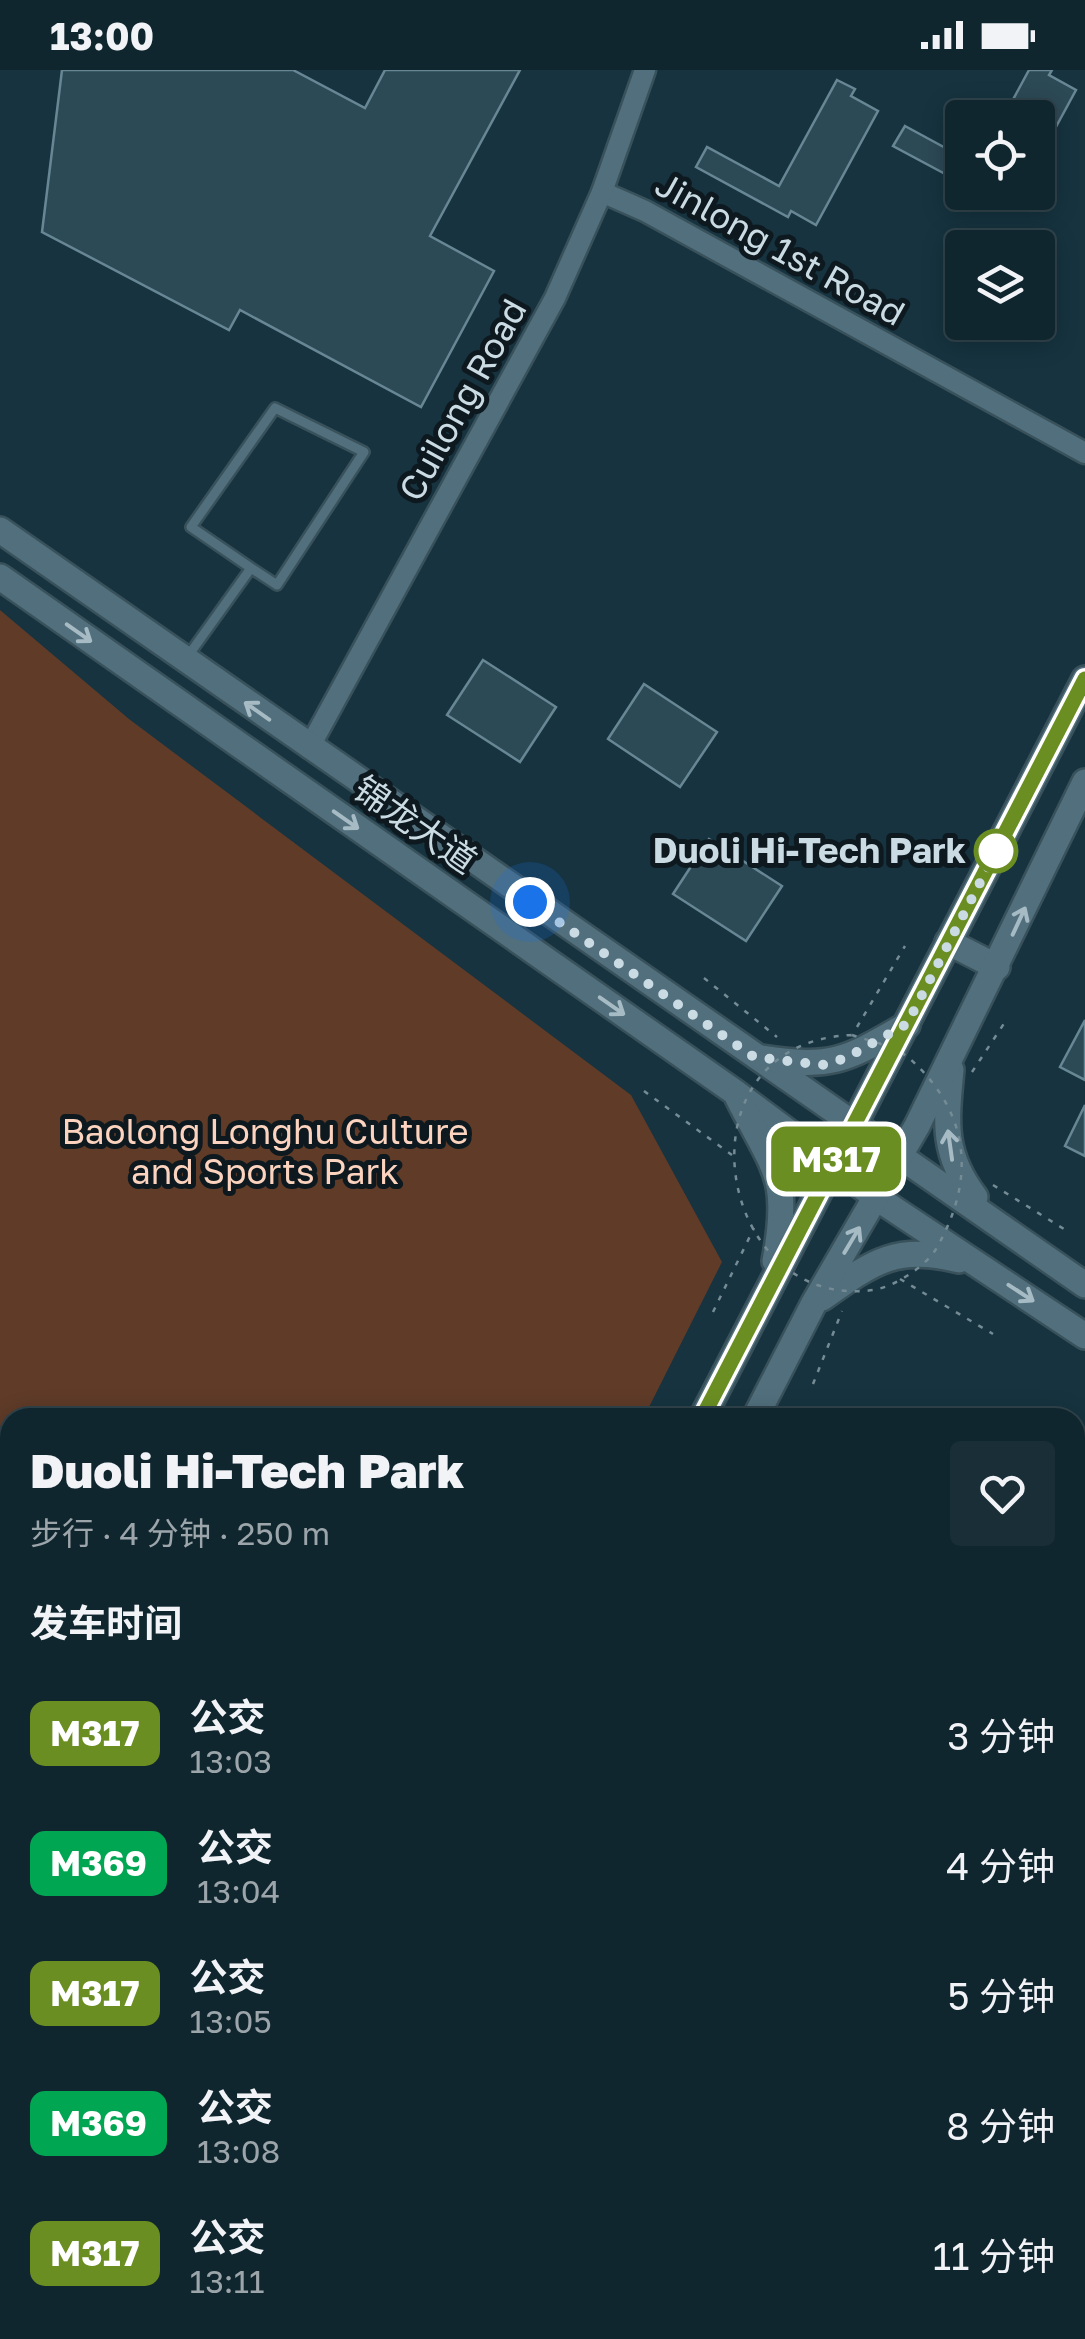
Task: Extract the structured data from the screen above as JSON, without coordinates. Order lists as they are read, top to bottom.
{
  "streets": {
    "main road": ["锦龙大道"],
    "street": ["Jinlong 1st Road", "Cuilong Road"]
  },
  "crossings": [
    ["Jinlong 1st Road", "Cuilong Road"],
    ["Cuilong Road", "锦龙大道"]
  ],
  "parks": ["Baolong Longhu Culture and Sports Park"],
  "places": ["Duoli Hi-Tech Park"],
  "lines": ["bus line M317"],
  "page": {
    "status": "13:00",
    "on_map": "M317",
    "heading": [
      ["Duoli Hi-Tech Park", "步行 · 4 分钟 · 250 m"],
      "发车时间"
    ],
    "list": [
      {
        "mark": "M317",
        "name": "公交",
        "note": "13:03",
        "value": "3 分钟"
      },
      {
        "mark": "M369",
        "name": "公交",
        "note": "13:04",
        "value": "4 分钟"
      },
      {
        "mark": "M317",
        "name": "公交",
        "note": "13:05",
        "value": "5 分钟"
      },
      {
        "mark": "M369",
        "name": "公交",
        "note": "13:08",
        "value": "8 分钟"
      },
      {
        "mark": "M317",
        "name": "公交",
        "note": "13:11",
        "value": "11 分钟"
      }
    ]
  }
}
